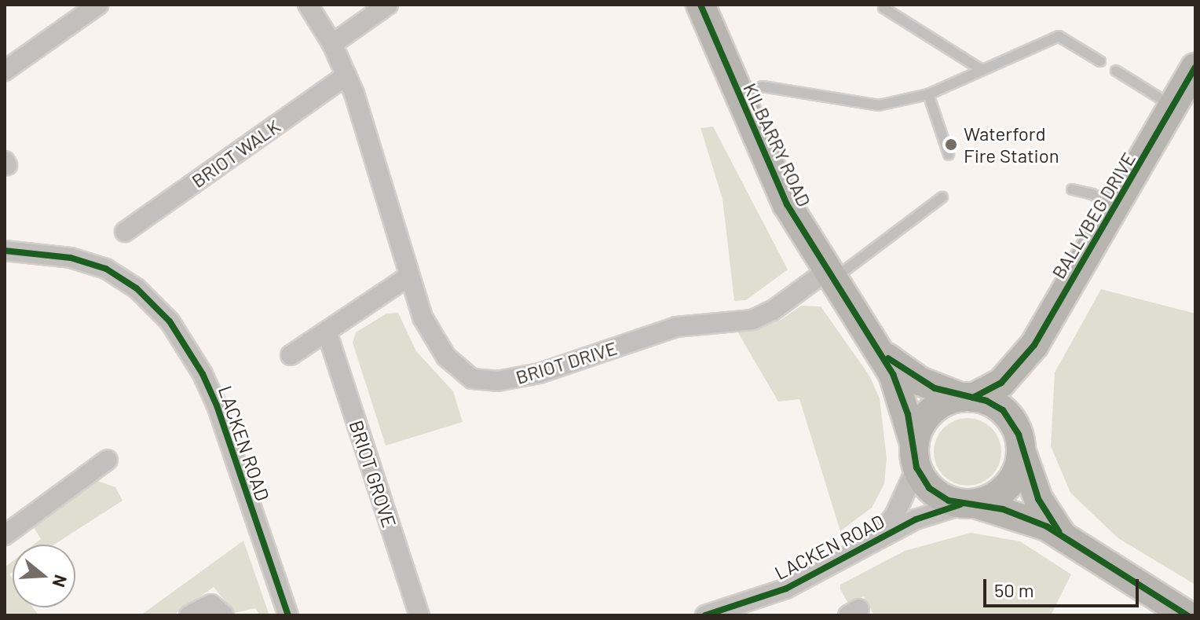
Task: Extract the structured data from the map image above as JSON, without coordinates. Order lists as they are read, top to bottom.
{
  "streets": {
    "street": [
      "KILBARRY ROAD",
      "BRIOT WALK",
      "BALLYBEG DRIVE",
      "BRIOT DRIVE",
      "LACKEN ROAD",
      "BRIOT GROVE"
    ]
  },
  "crossings": [
    ["KILBARRY ROAD", "BRIOT DRIVE"],
    ["KILBARRY ROAD", "LACKEN ROAD"],
    ["BRIOT WALK", "BRIOT DRIVE"]
  ],
  "places": ["Waterford Fire Station"],
  "scale_bar": "50 m",
  "north": "right"
}
